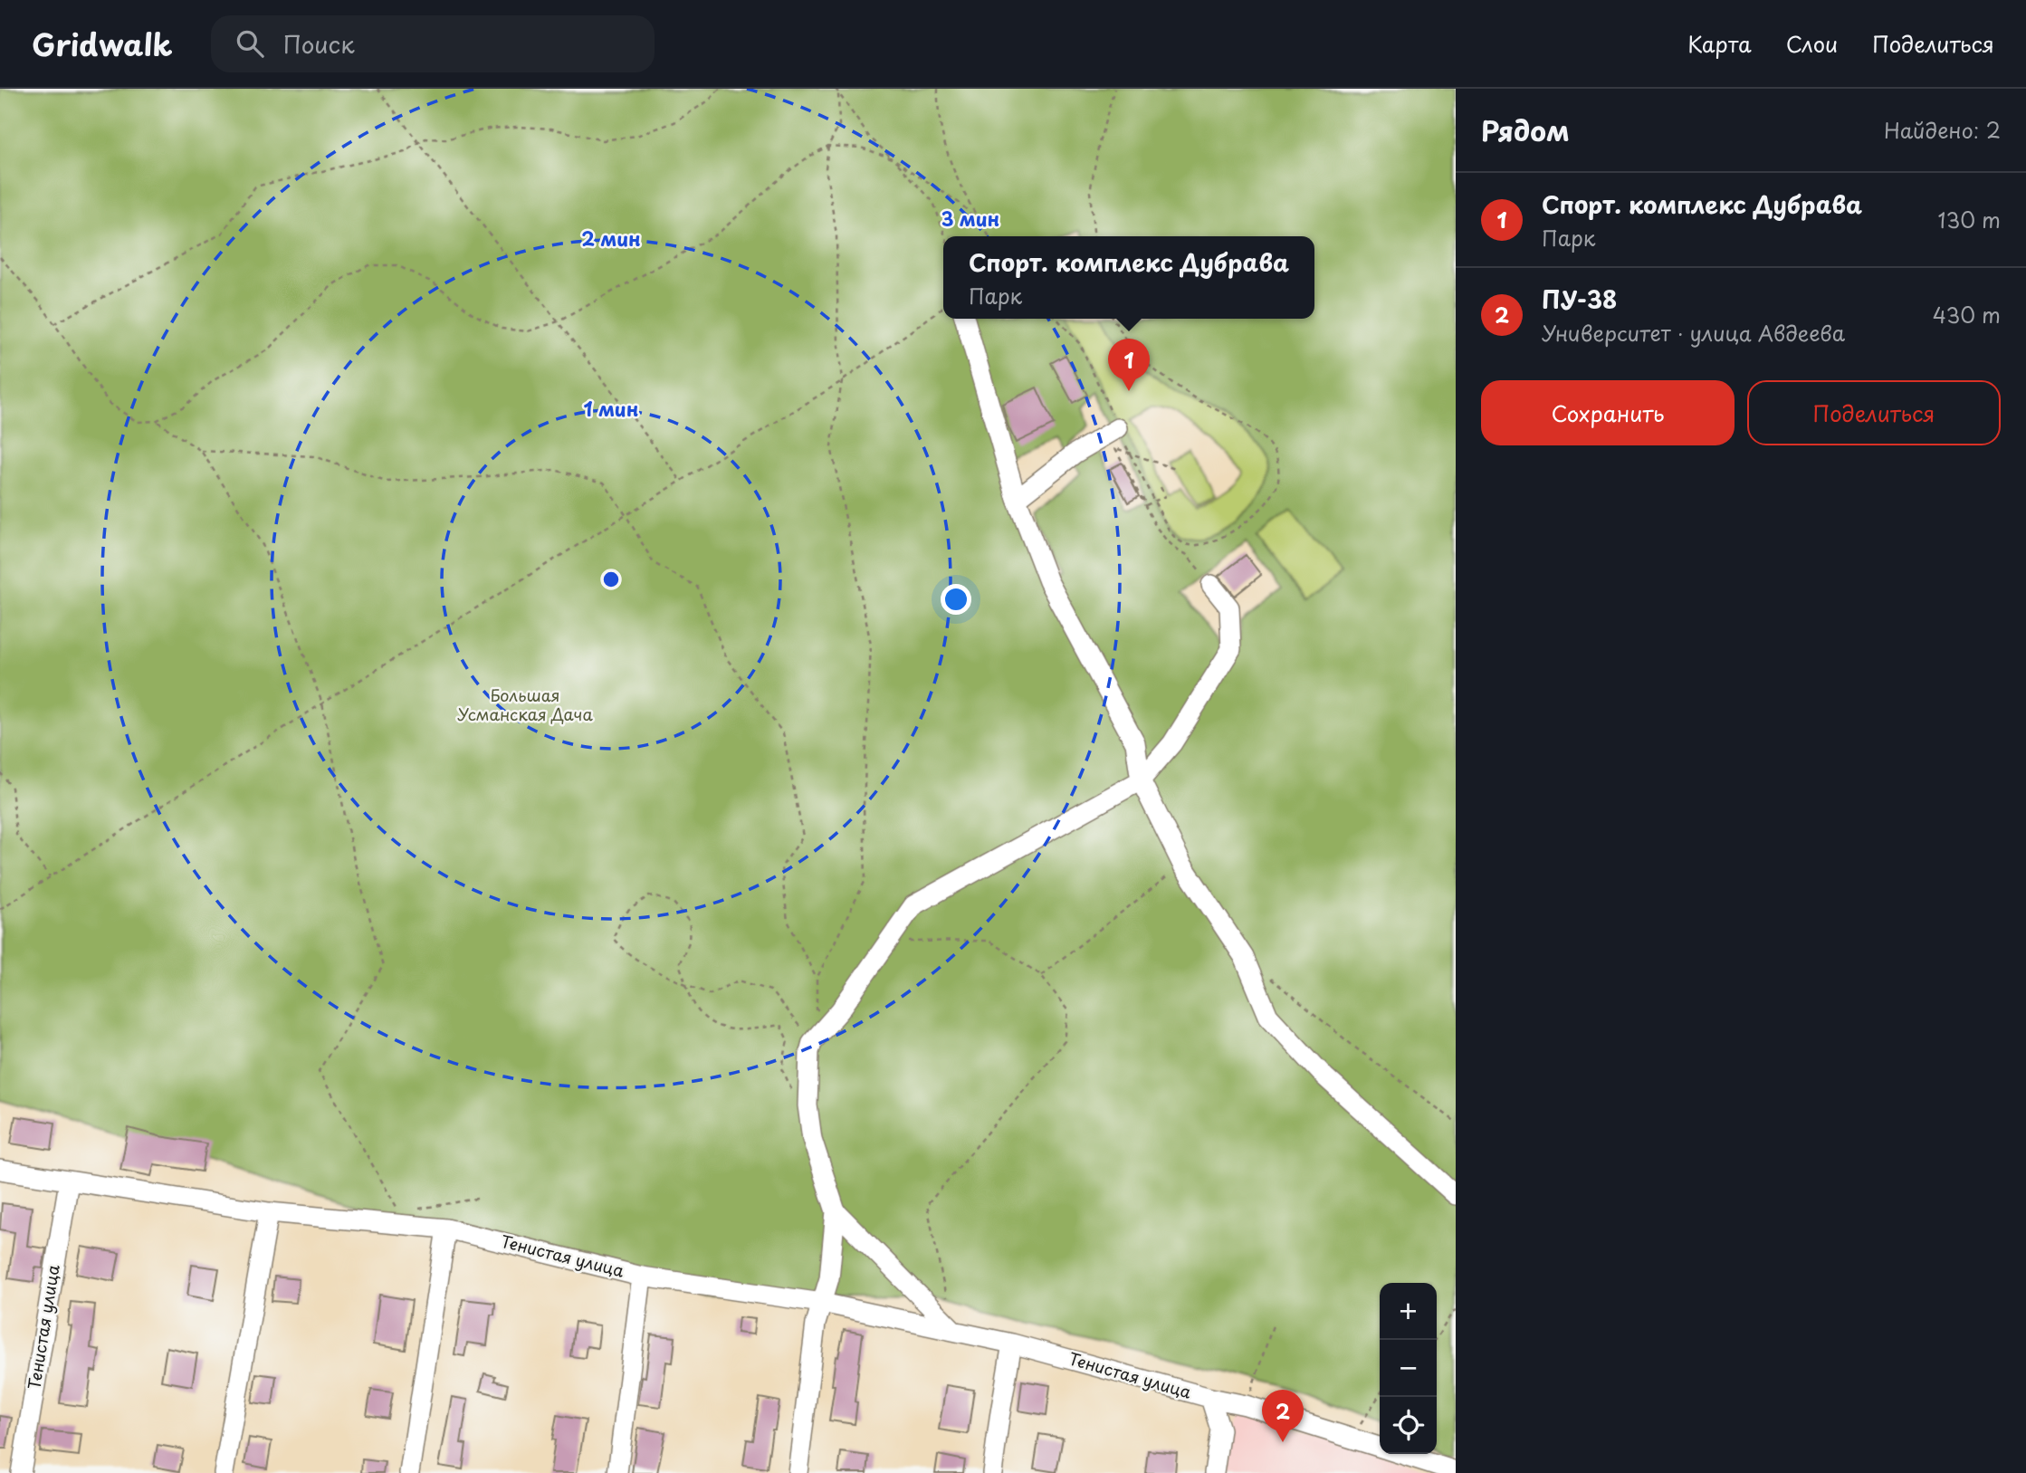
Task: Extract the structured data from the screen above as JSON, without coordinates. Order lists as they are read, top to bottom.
{
  "streets": {
    "street": ["Тенистая улица"]
  },
  "parks": ["Большая Усманская Дача"],
  "page": {
    "header": "Gridwalk",
    "search": "Поиск",
    "nav": ["Карта", "Слои", "Поделиться"],
    "heading": ["Рядом", "Найдено: 2"],
    "list": [
      {
        "mark": "1",
        "name": "Спорт. комплекс Дубрава",
        "note": "Парк",
        "value": "130 m"
      },
      {
        "mark": "2",
        "name": "ПУ-38",
        "note": "Университет · улица Авдеева",
        "value": "430 m"
      }
    ],
    "popup": ["Спорт. комплекс Дубрава", "Парк"],
    "pins": ["1", "2"],
    "buttons": ["Сохранить", "Поделиться"],
    "map_buttons": ["+", "−"]
  },
  "rings": ["3 мин", "2 мин", "1 мин"]
}
